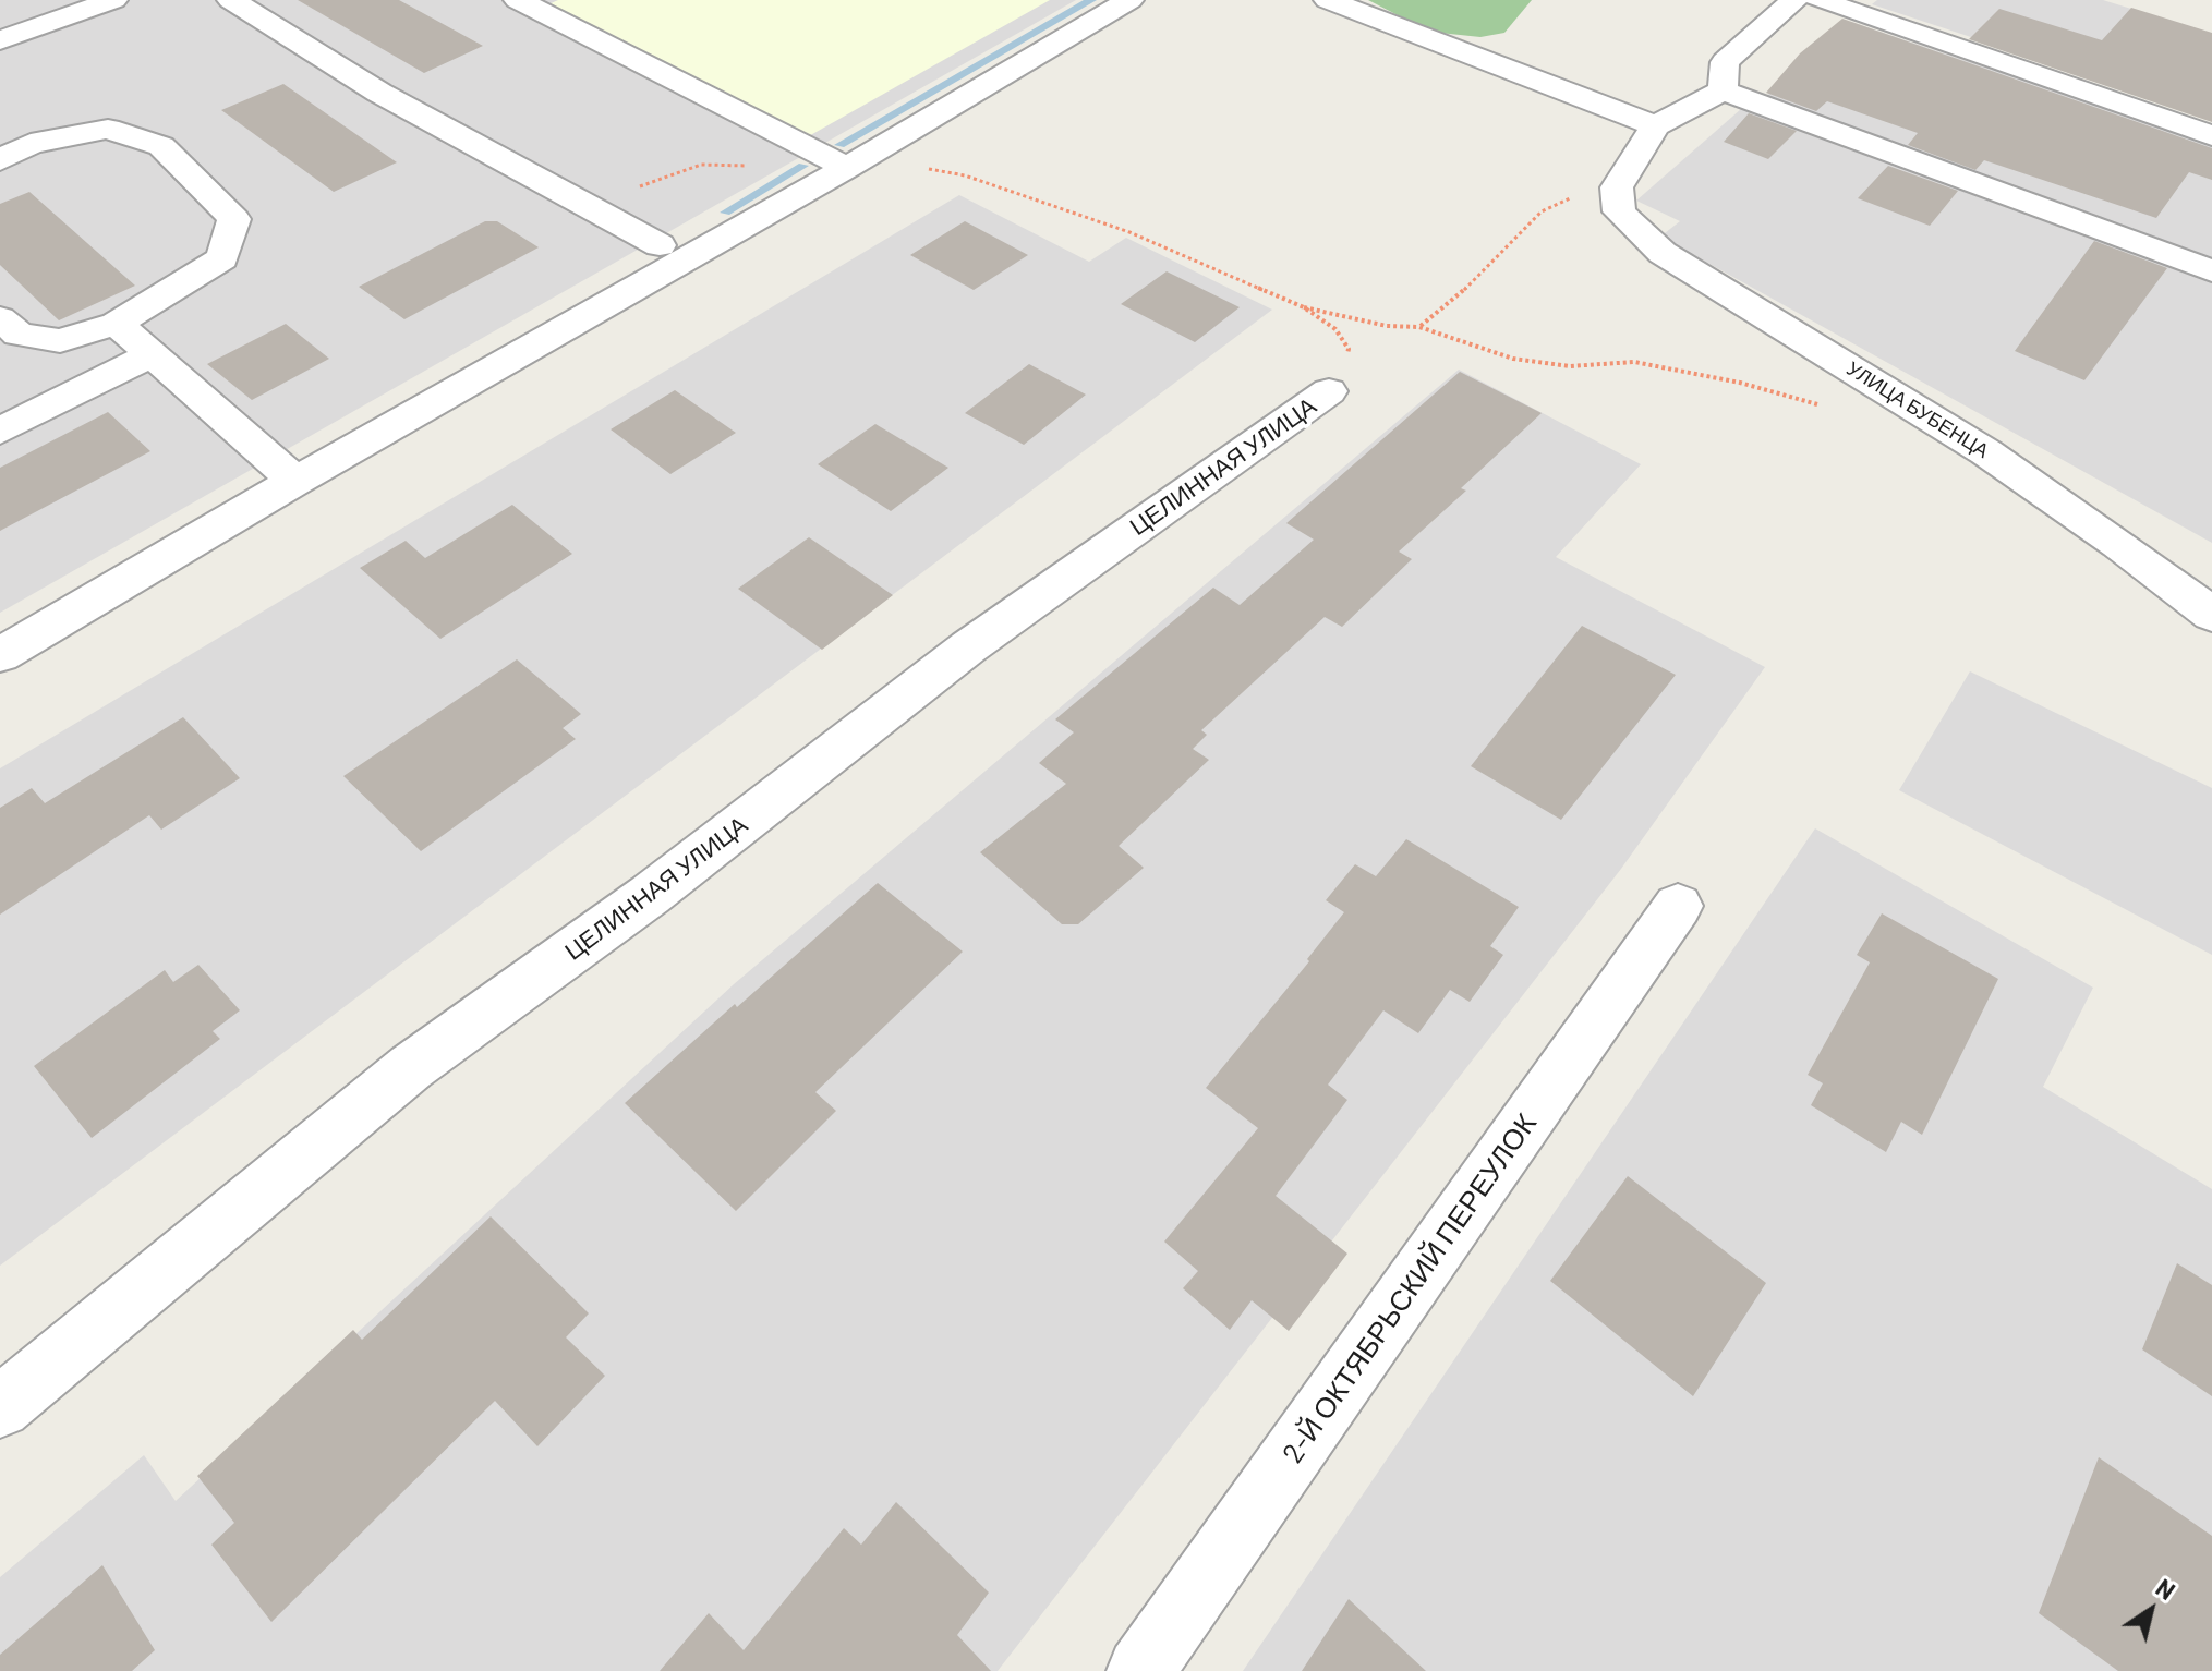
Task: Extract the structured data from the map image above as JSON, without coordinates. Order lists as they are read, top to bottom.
{
  "streets": {
    "street": ["УЛИЦА БУБЕНЦА", "ЦЕЛИННАЯ УЛИЦА", "2-Й ОКТЯБРЬСКИЙ ПЕРЕУЛОК"]
  },
  "north": "top right"
}
